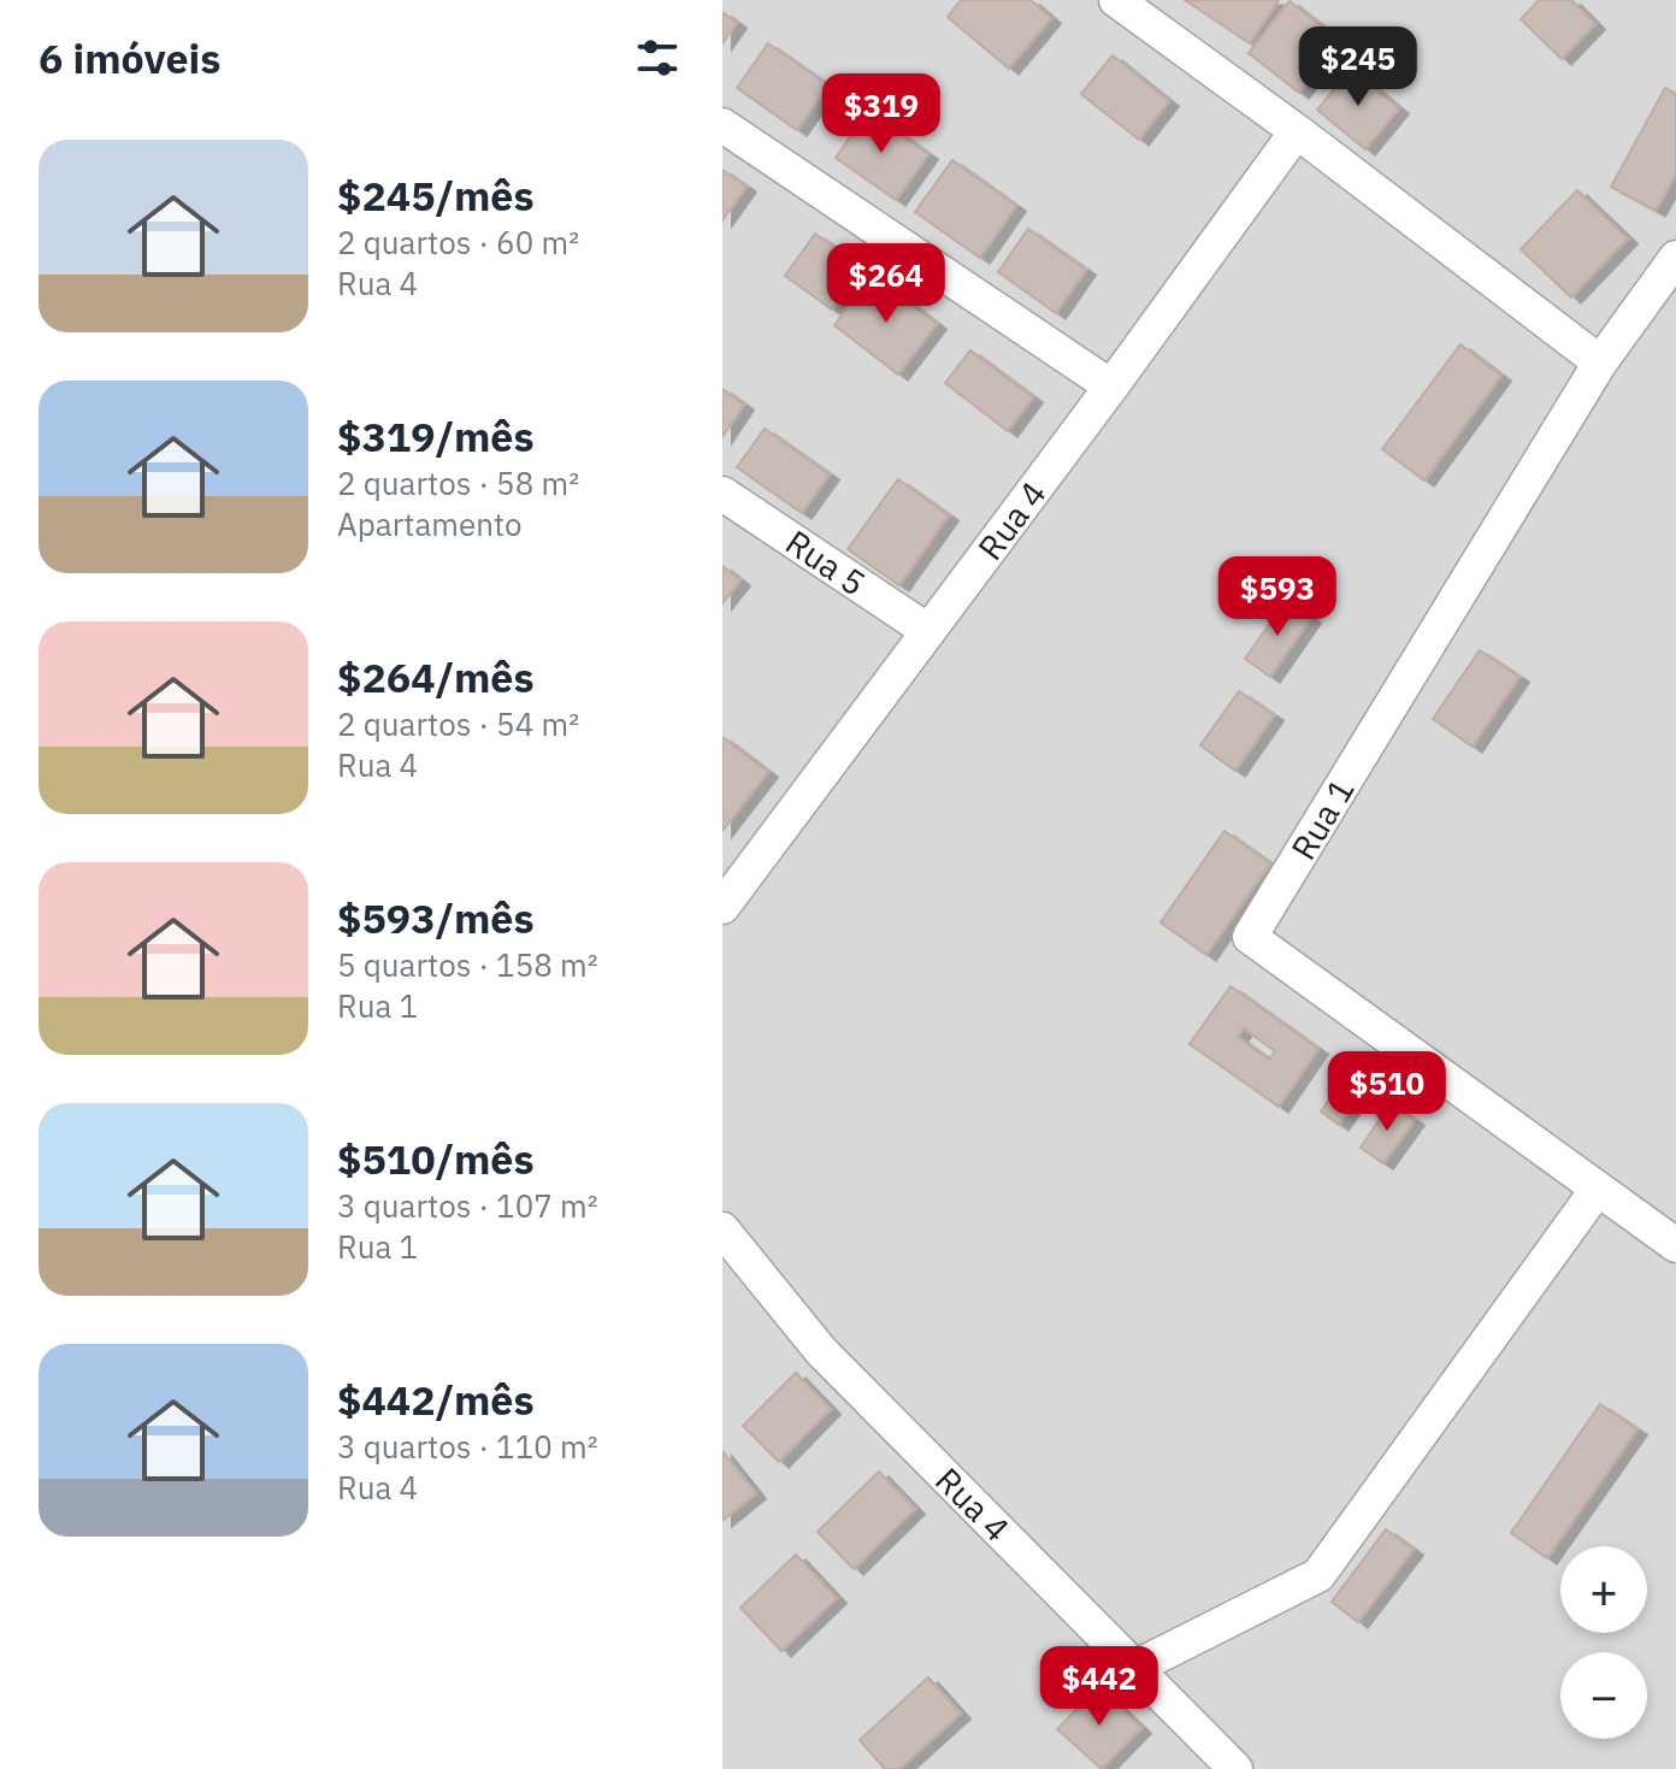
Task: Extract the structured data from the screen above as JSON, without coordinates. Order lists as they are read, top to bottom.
{
  "streets": {
    "street": ["Rua 4", "Rua 5", "Rua 1"]
  },
  "crossings": [
    ["Rua 4", "Rua 5"]
  ],
  "page": {
    "heading": "6 imóveis",
    "price": [
      "$245",
      "$319",
      "$264",
      "$593",
      "$510",
      "$442"
    ],
    "list": [
      {
        "name": "$245/mês",
        "note": "2 quartos · 60 m² · Rua 4"
      },
      {
        "name": "$319/mês",
        "note": "2 quartos · 58 m² · Apartamento"
      },
      {
        "name": "$264/mês",
        "note": "2 quartos · 54 m² · Rua 4"
      },
      {
        "name": "$593/mês",
        "note": "5 quartos · 158 m² · Rua 1"
      },
      {
        "name": "$510/mês",
        "note": "3 quartos · 107 m² · Rua 1"
      },
      {
        "name": "$442/mês",
        "note": "3 quartos · 110 m² · Rua 4"
      }
    ],
    "map_buttons": ["+", "−"]
  }
}
